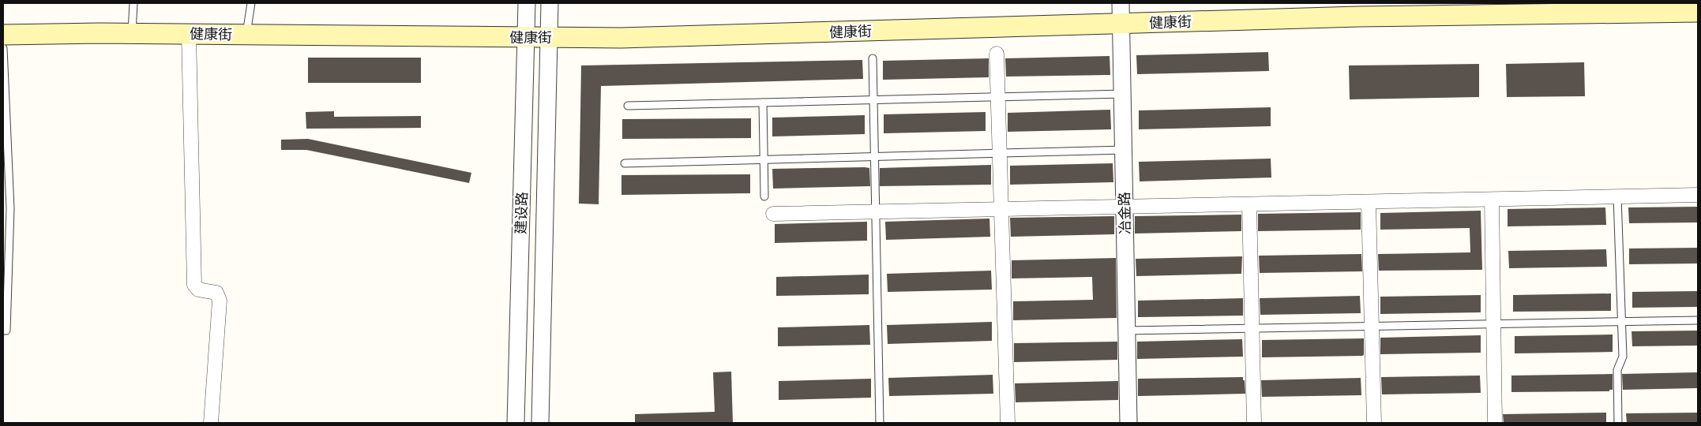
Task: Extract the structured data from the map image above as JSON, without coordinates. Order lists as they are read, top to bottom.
{
  "streets": {
    "main road": ["健康街"],
    "street": ["建设路", "冶金路"]
  },
  "crossings": [
    ["健康街", "建设路"],
    ["健康街", "冶金路"]
  ]
}
